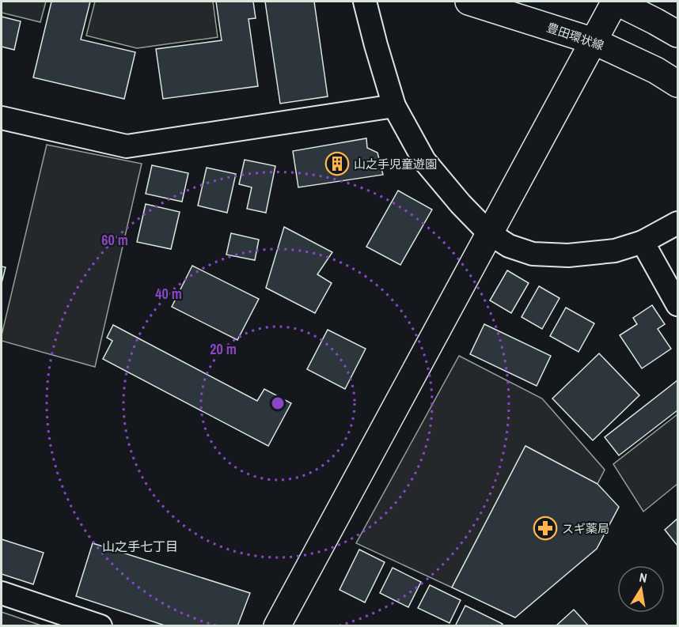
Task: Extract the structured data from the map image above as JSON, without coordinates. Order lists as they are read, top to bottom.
{
  "streets": {
    "street": ["豊田環状線"]
  },
  "districts": ["山之手七丁目"],
  "places": {
    "building": ["山之手児童遊園"],
    "pharmacy": ["スギ薬局"]
  },
  "north": "top",
  "rings": ["60 m", "40 m", "20 m"]
}
